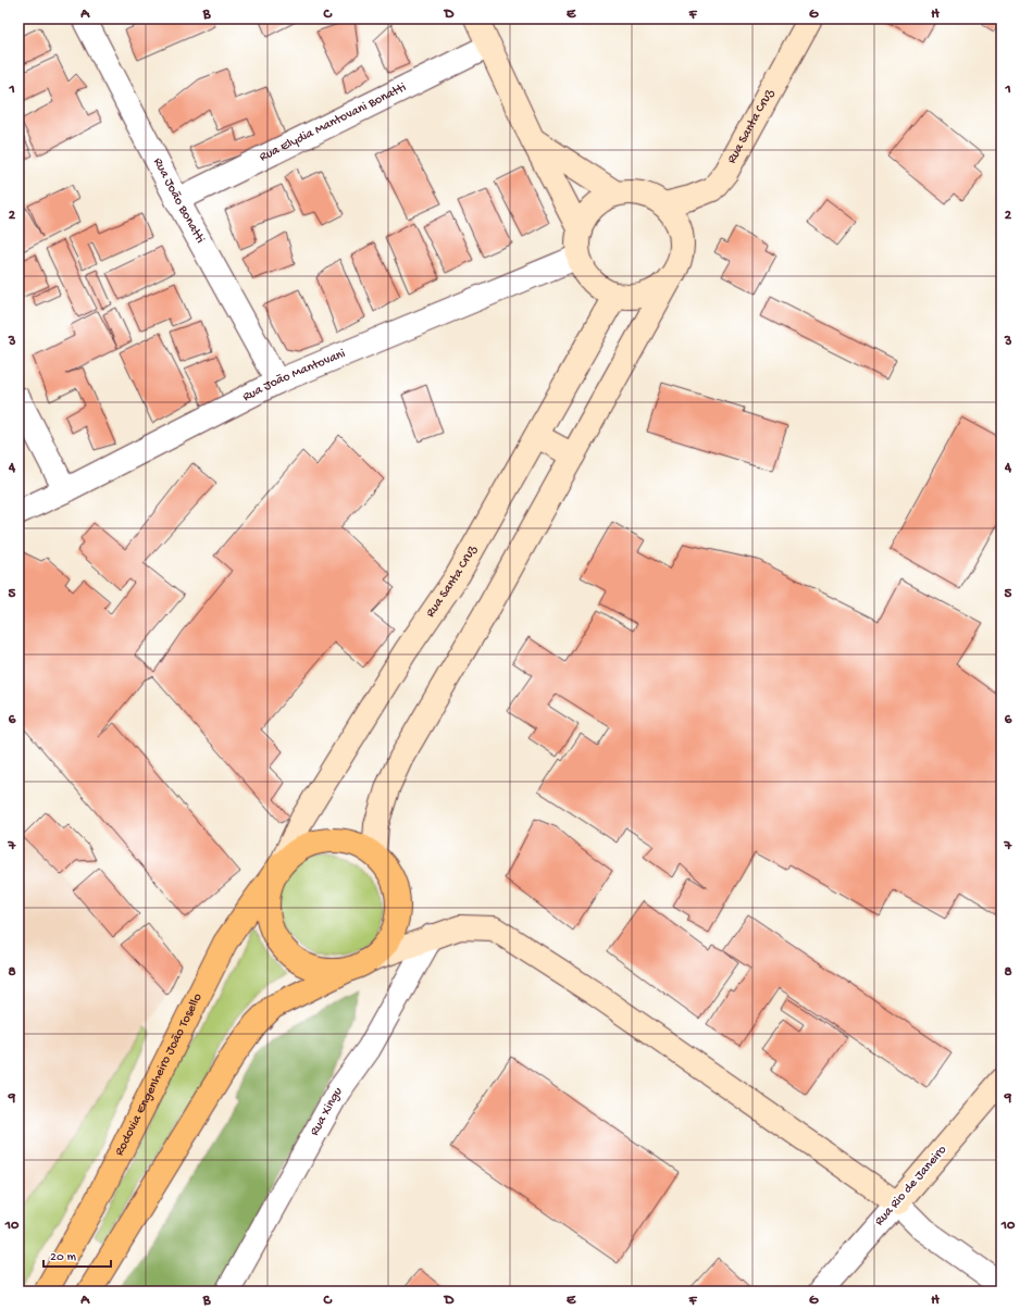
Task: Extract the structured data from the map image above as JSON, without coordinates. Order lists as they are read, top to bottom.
{
  "streets": {
    "highway": ["Rodovia Engenheiro João Tosello"],
    "main road": ["Rua Santa Cruz", "Rua Rio de Janeiro"],
    "street": [
      "Rua Elydia Mantovani Bonatti",
      "Rua João Bonatti",
      "Rua João Mantovani",
      "Rua Xingu"
    ]
  },
  "crossings": [
    ["Rua Elydia Mantovani Bonatti", "Rua João Bonatti"],
    ["Rua Santa Cruz", "Rua João Mantovani"],
    ["Rua Santa Cruz", "Rodovia Engenheiro João Tosello"],
    ["Rua João Bonatti", "Rua João Mantovani"]
  ],
  "scale_bar": "20 m",
  "grid": {
    "columns": [
      "A",
      "B",
      "C",
      "D",
      "E",
      "F",
      "G",
      "H"
    ],
    "rows": [
      "1",
      "2",
      "3",
      "4",
      "5",
      "6",
      "7",
      "8",
      "9",
      "10"
    ]
  }
}
